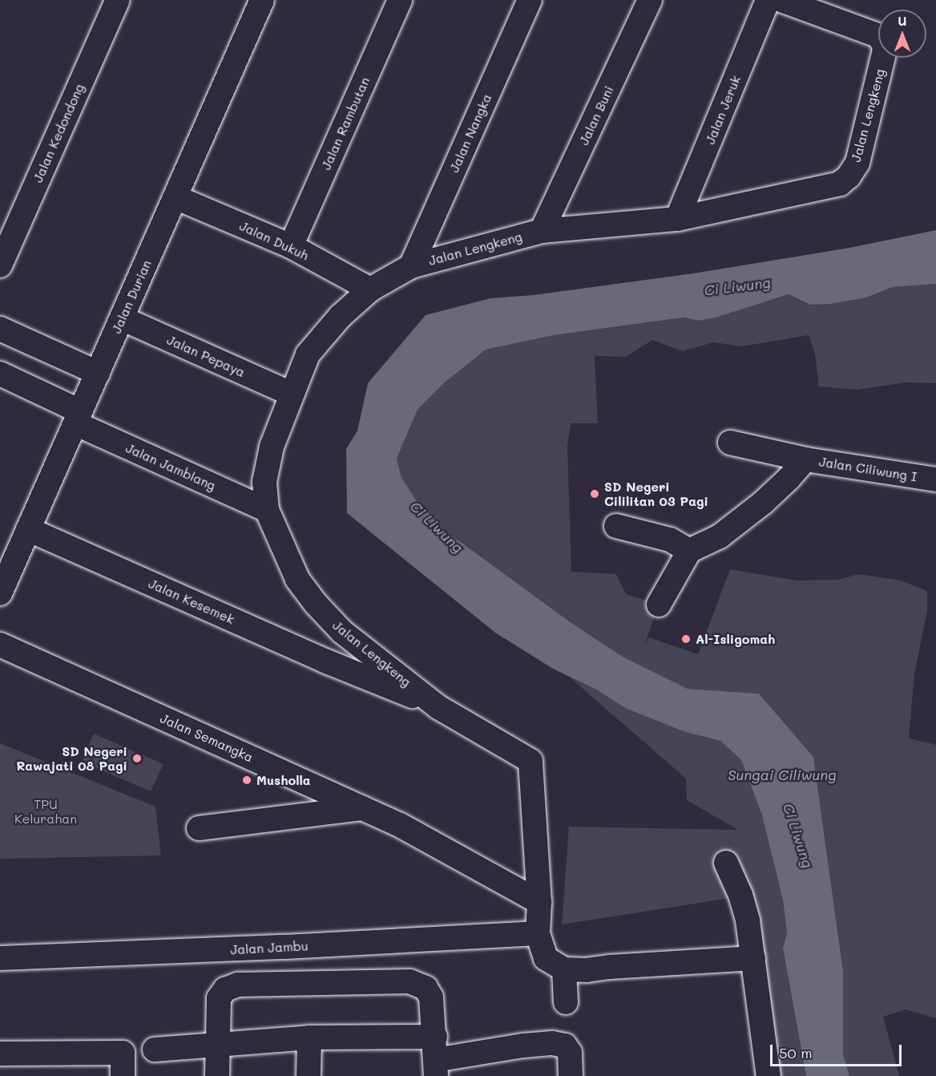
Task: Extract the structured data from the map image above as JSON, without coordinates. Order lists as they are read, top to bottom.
{
  "streets": {
    "street": [
      "Jalan Jeruk",
      "Jalan Buni",
      "Jalan Lengkeng",
      "Jalan Rambutan",
      "Jalan Kedondong",
      "Jalan Nangka",
      "Jalan Dukuh",
      "Jalan Durian",
      "Jalan Pepaya",
      "Jalan Jamblang",
      "Jalan Ciliwung I",
      "Jalan Kesemek",
      "Jalan Semangka",
      "Jalan Jambu"
    ]
  },
  "crossings": [
    ["Jalan Jeruk", "Jalan Lengkeng"],
    ["Jalan Buni", "Jalan Lengkeng"],
    ["Jalan Lengkeng", "Jalan Nangka"],
    ["Jalan Lengkeng", "Jalan Dukuh"],
    ["Jalan Lengkeng", "Jalan Pepaya"],
    ["Jalan Lengkeng", "Jalan Jamblang"],
    ["Jalan Lengkeng", "Jalan Kesemek"],
    ["Jalan Lengkeng", "Jalan Semangka"],
    ["Jalan Lengkeng", "Jalan Jambu"],
    ["Jalan Rambutan", "Jalan Dukuh"],
    ["Jalan Dukuh", "Jalan Durian"],
    ["Jalan Durian", "Jalan Pepaya"],
    ["Jalan Durian", "Jalan Jamblang"],
    ["Jalan Durian", "Jalan Kesemek"]
  ],
  "water": ["Ci Liwung", "Sungai Ciliwung"],
  "parks": ["TPU Kelurahan"],
  "places": [
    "SD Negeri Cililitan 03 Pagi",
    "Al-Isligomah",
    "SD Negeri Rawajati 08 Pagi",
    "Musholla"
  ],
  "scale_bar": "50 m",
  "north": "top"
}
